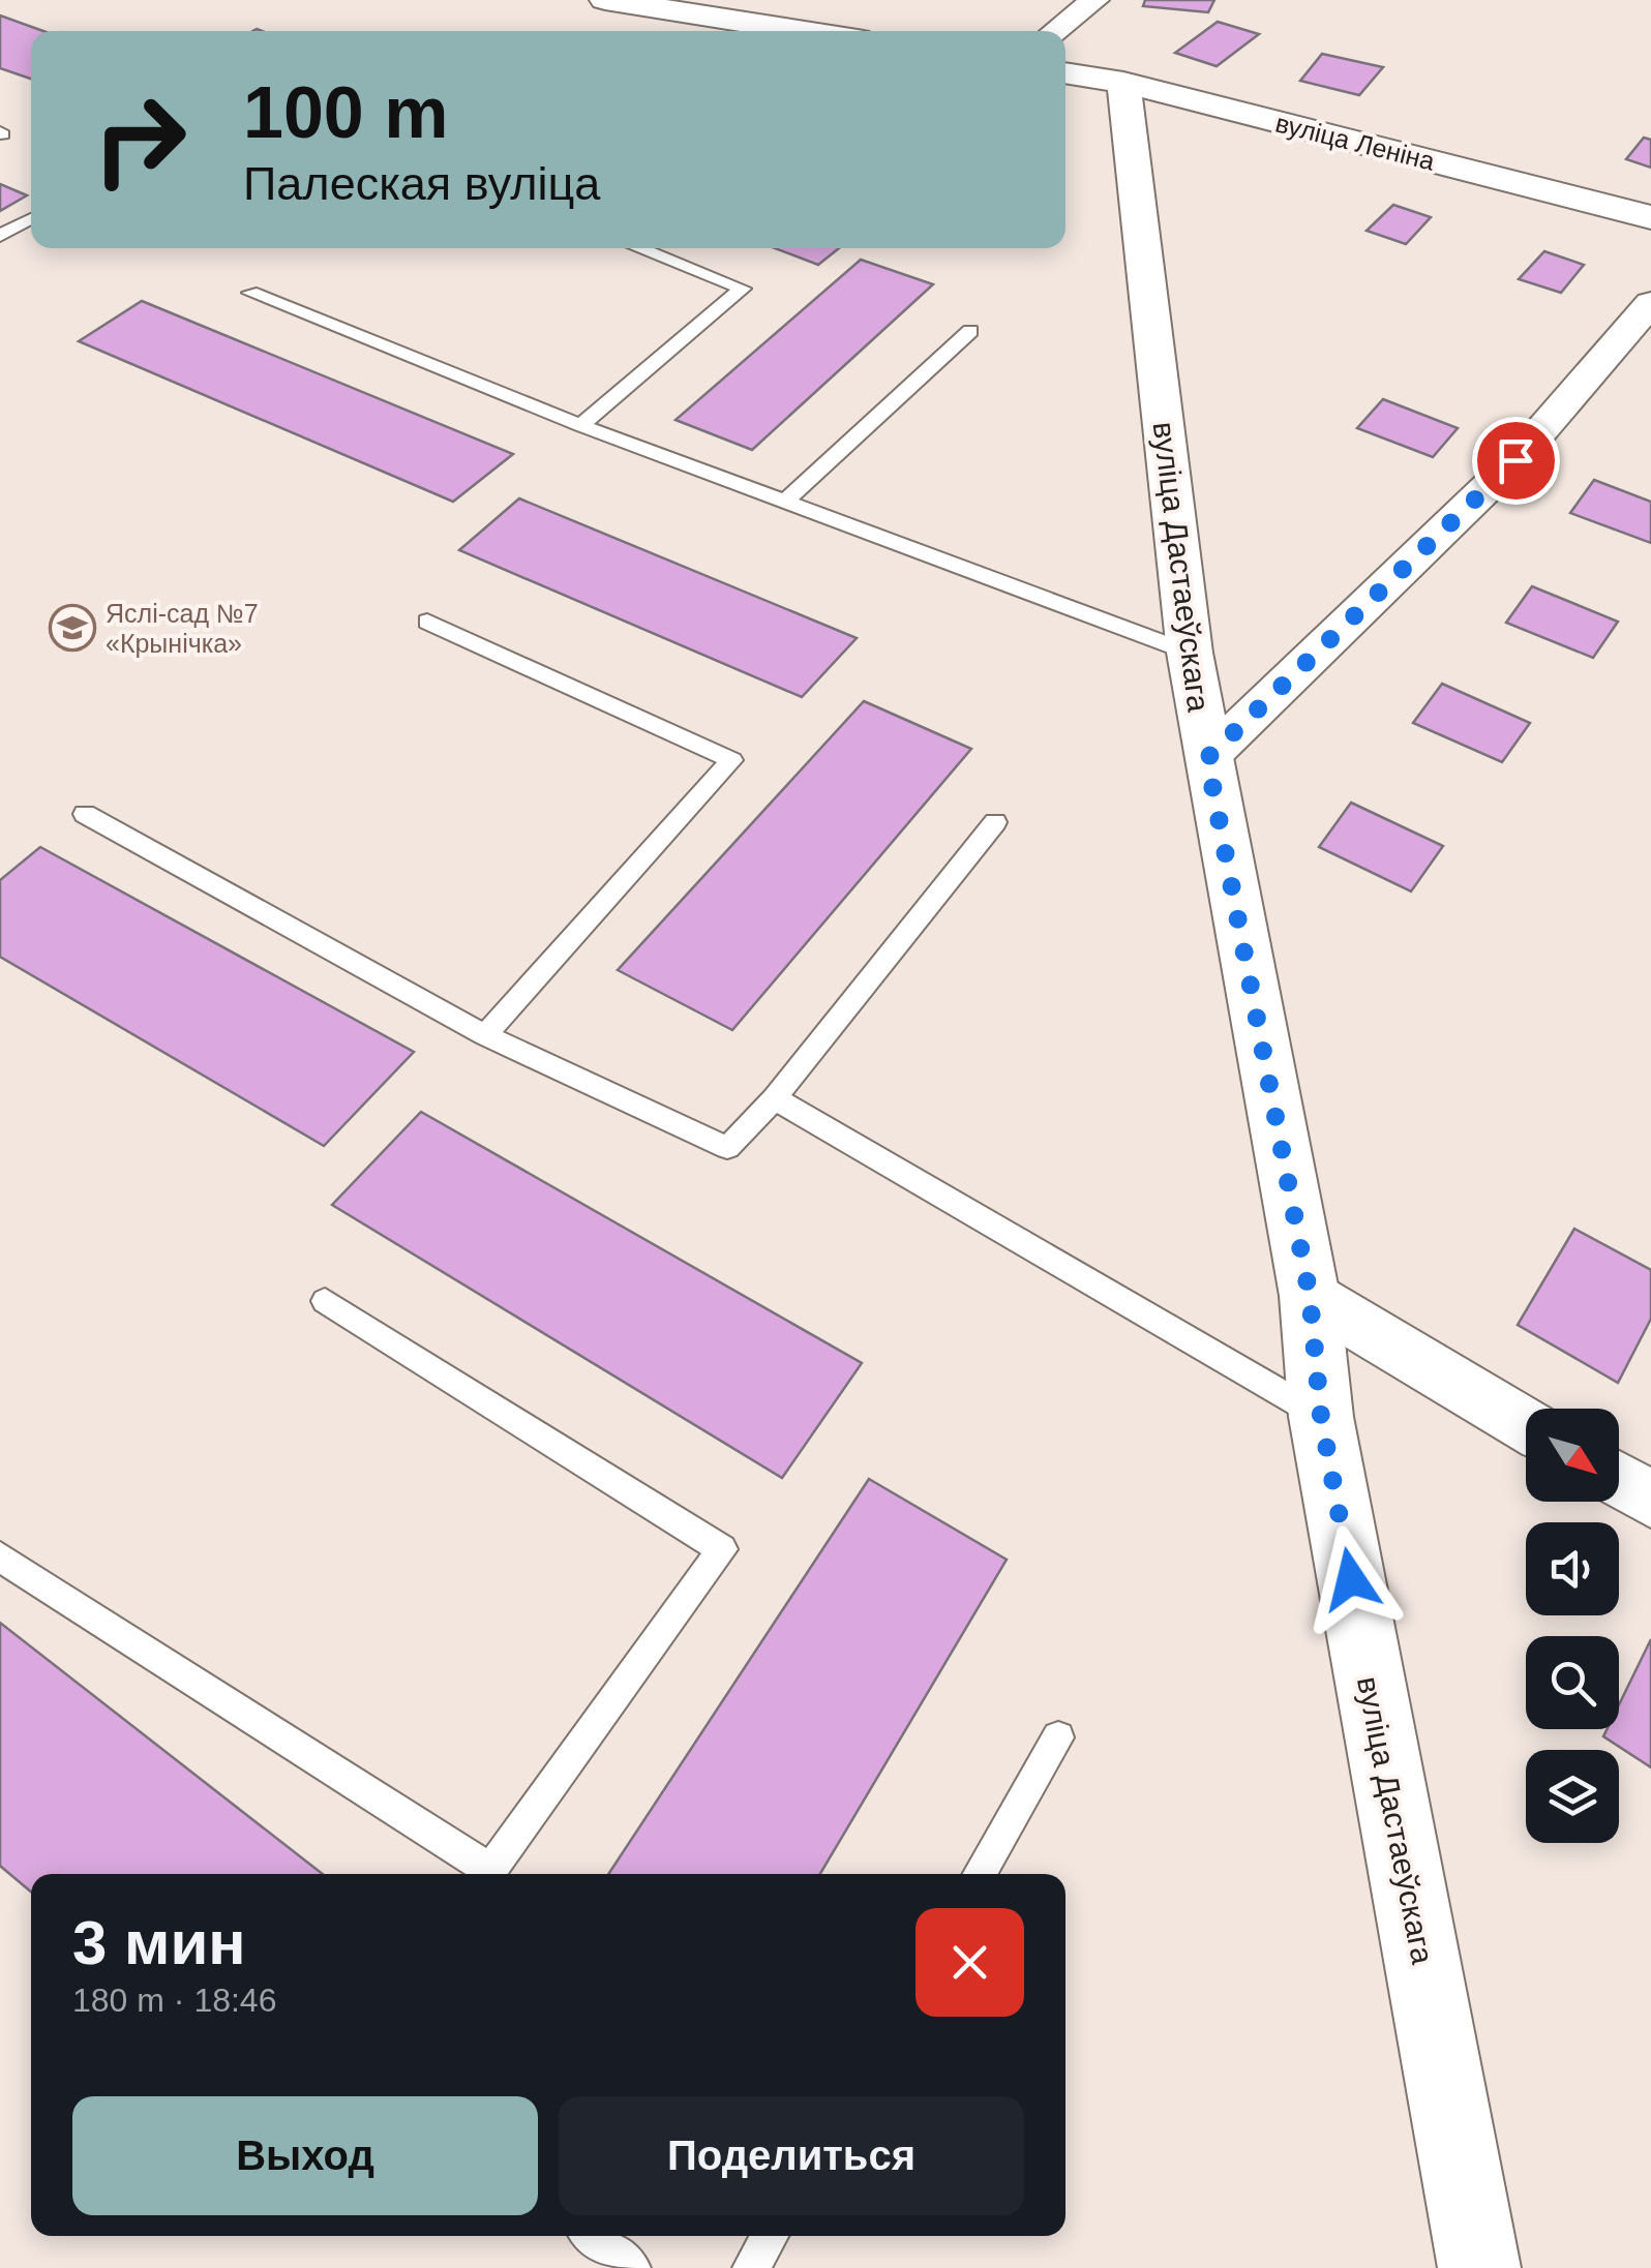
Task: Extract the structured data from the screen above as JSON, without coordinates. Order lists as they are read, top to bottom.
{
  "streets": {
    "street": ["вуліца Леніна", "вуліца Дастаеўскага"]
  },
  "crossings": [
    ["вуліца Леніна", "вуліца Дастаеўскага"]
  ],
  "places": {
    "school or university": ["Яслі-сад №7 «Крынічка»"]
  },
  "north": "bottom right",
  "page": {
    "turn": ["100 m", "Палеская вуліца"],
    "heading": ["3 мин", "180 m · 18:46"],
    "buttons": ["Выход", "Поделиться"]
  }
}
